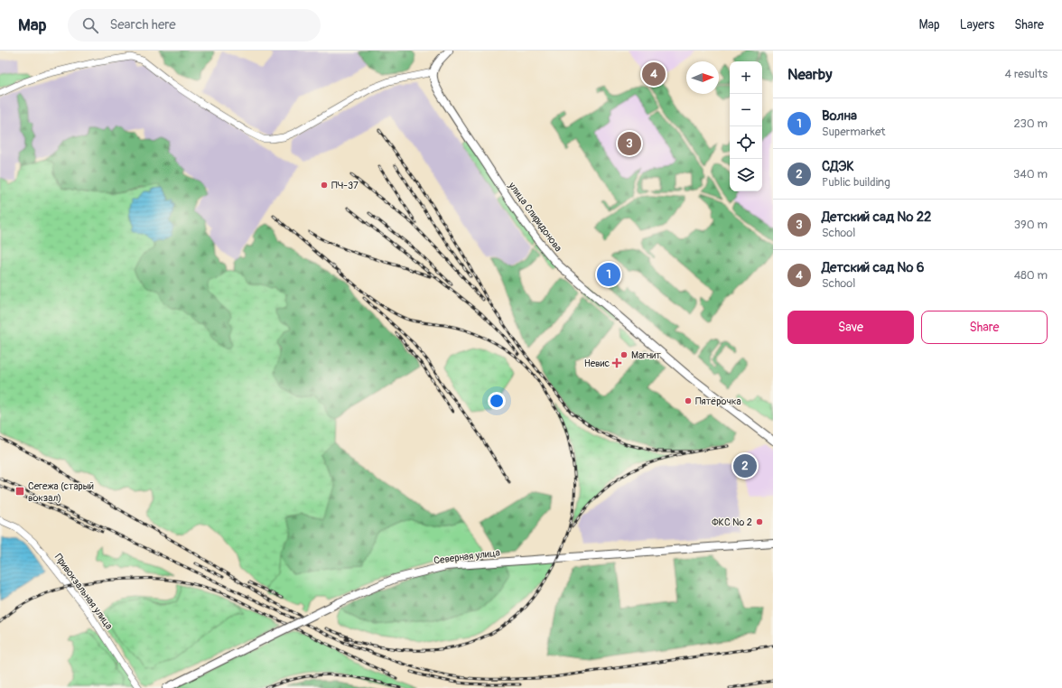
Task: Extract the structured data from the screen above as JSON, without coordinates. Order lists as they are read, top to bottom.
{
  "streets": {
    "street": ["улица Спиридонова", "Северная улица", "Привокзальная улица"]
  },
  "places": {
    "other": [
      "ПЧ-37",
      "Магнит",
      "Пятёрочка",
      "ФКС № 2"
    ],
    "health": ["Невис"],
    "transit": ["Сегежа (старый вокзал)"]
  },
  "north": "right",
  "page": {
    "header": "Map",
    "search": "Search here",
    "nav": ["Map", "Layers", "Share"],
    "heading": ["Nearby", "4 results"],
    "pins": [
      "4",
      "3",
      "1",
      "2"
    ],
    "map_buttons": ["+", "−"],
    "list": [
      {
        "mark": "1",
        "name": "Волна",
        "note": "Supermarket",
        "value": "230 m"
      },
      {
        "mark": "2",
        "name": "СДЭК",
        "note": "Public building",
        "value": "340 m"
      },
      {
        "mark": "3",
        "name": "Детский сад № 22",
        "note": "School",
        "value": "390 m"
      },
      {
        "mark": "4",
        "name": "Детский сад № 6",
        "note": "School",
        "value": "480 m"
      }
    ],
    "buttons": ["Save", "Share"]
  }
}
